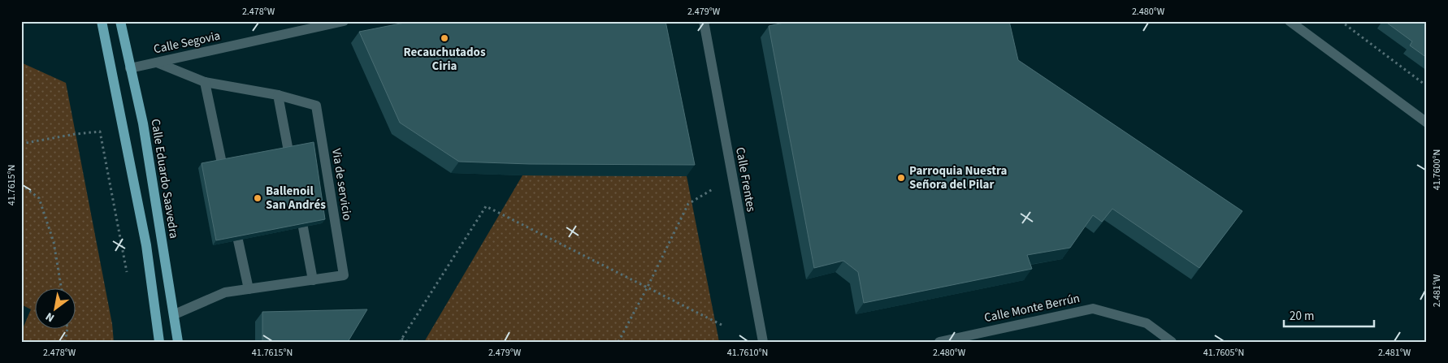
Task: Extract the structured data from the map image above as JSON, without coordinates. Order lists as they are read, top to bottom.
{
  "streets": {
    "main road": ["Calle Eduardo Saavedra"],
    "street": [
      "Calle Segovia",
      "Calle Frentes",
      "Via de servicio",
      "Calle Monte Berrún"
    ]
  },
  "crossings": [
    ["Calle Segovia", "Calle Eduardo Saavedra"],
    ["Calle Segovia", "Via de servicio"],
    ["Calle Eduardo Saavedra", "Via de servicio"]
  ],
  "places": ["Recauchutados Ciria", "Parroquia Nuestra Señora del Pilar", "Ballenoil San Andrés"],
  "scale_bar": "20 m",
  "north": "bottom left",
  "coordinates": [
    "2.478°W",
    "2.479°W",
    "2.480°W",
    "41.7600°N",
    "41.7615°N",
    "2.481°W",
    "41.7610°N",
    "41.7605°N"
  ]
}
